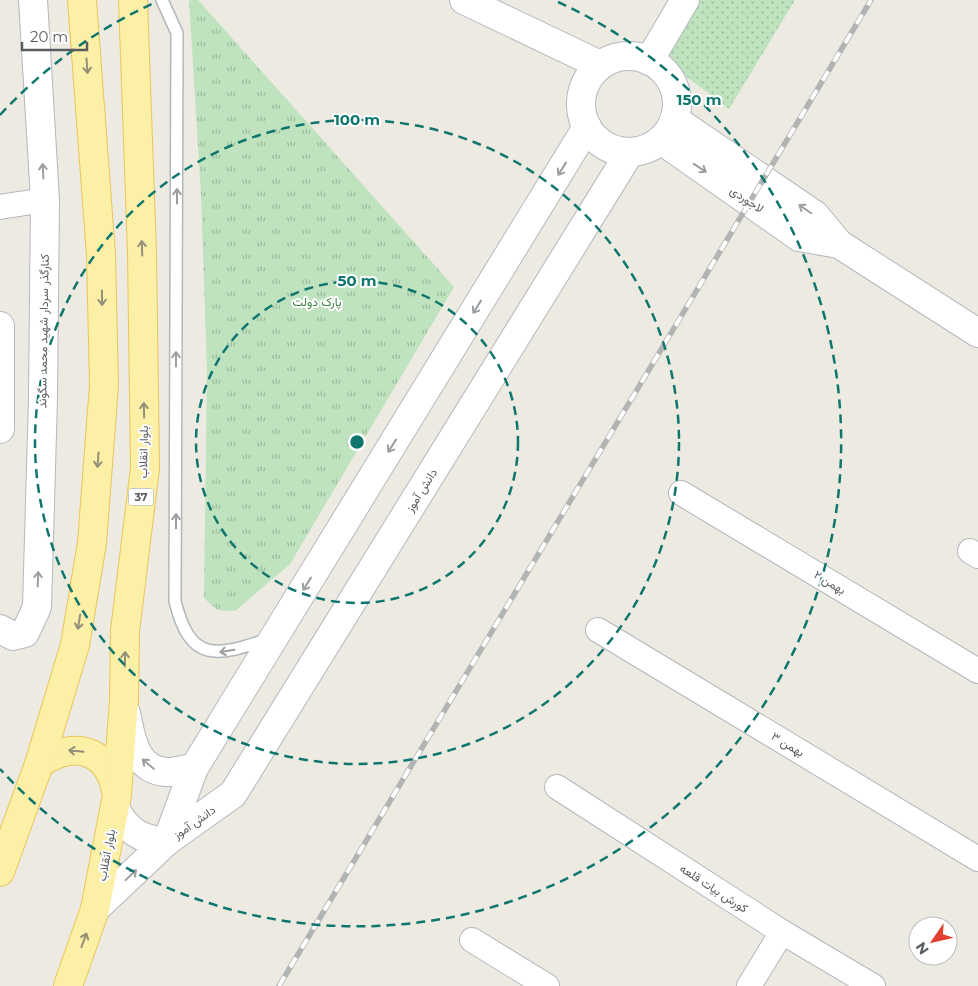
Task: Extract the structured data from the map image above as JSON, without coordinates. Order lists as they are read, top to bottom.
{
  "streets": {
    "main road": ["بلوار انقلاب", "37"],
    "street": [
      "لاجوردی",
      "کنارگذر سردار شهید محمد سگوند",
      "دانش آموز",
      "بهمن ۲",
      "بهمن ۳",
      "کورش بیات قلعه"
    ]
  },
  "crossings": [
    ["لاجوردی", "دانش آموز"]
  ],
  "one_way": ["کنارگذر سردار شهید محمد سگوند"],
  "parks": ["پارک دولت"],
  "scale_bar": "20 m",
  "north": "bottom left",
  "rings": ["150 m", "100 m", "50 m"]
}
